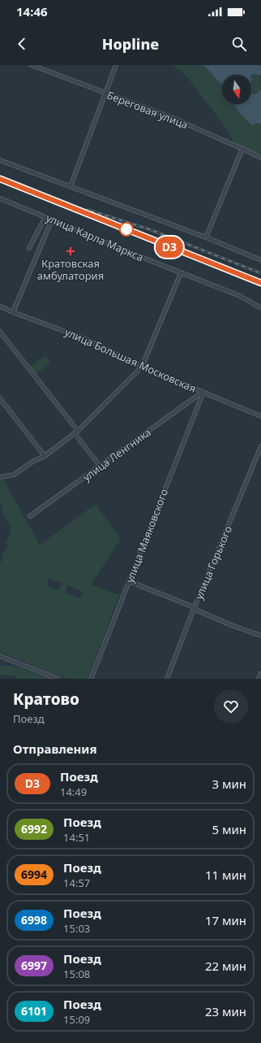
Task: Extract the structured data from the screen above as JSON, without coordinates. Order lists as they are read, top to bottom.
{
  "streets": {
    "street": [
      "Береговая улица",
      "улица Карла Маркса",
      "улица Большая Московская",
      "улица Ленгника",
      "улица Маяковского",
      "улица Горького"
    ]
  },
  "crossings": [
    ["улица Большая Московская", "улица Ленгника"],
    ["улица Большая Московская", "улица Маяковского"],
    ["улица Ленгника", "улица Маяковского"]
  ],
  "places": {
    "health": ["Кратовская амбулатория"]
  },
  "north": "bottom",
  "page": {
    "status": "14:46",
    "header": "Hopline",
    "on_map": "D3",
    "heading": [
      ["Кратово", "Поезд"],
      "Отправления"
    ],
    "list": [
      {
        "mark": "D3",
        "name": "Поезд",
        "note": "14:49",
        "value": "3 мин"
      },
      {
        "mark": "6992",
        "name": "Поезд",
        "note": "14:51",
        "value": "5 мин"
      },
      {
        "mark": "6994",
        "name": "Поезд",
        "note": "14:57",
        "value": "11 мин"
      },
      {
        "mark": "6998",
        "name": "Поезд",
        "note": "15:03",
        "value": "17 мин"
      },
      {
        "mark": "6997",
        "name": "Поезд",
        "note": "15:08",
        "value": "22 мин"
      },
      {
        "mark": "6101",
        "name": "Поезд",
        "note": "15:09",
        "value": "23 мин"
      }
    ]
  }
}
